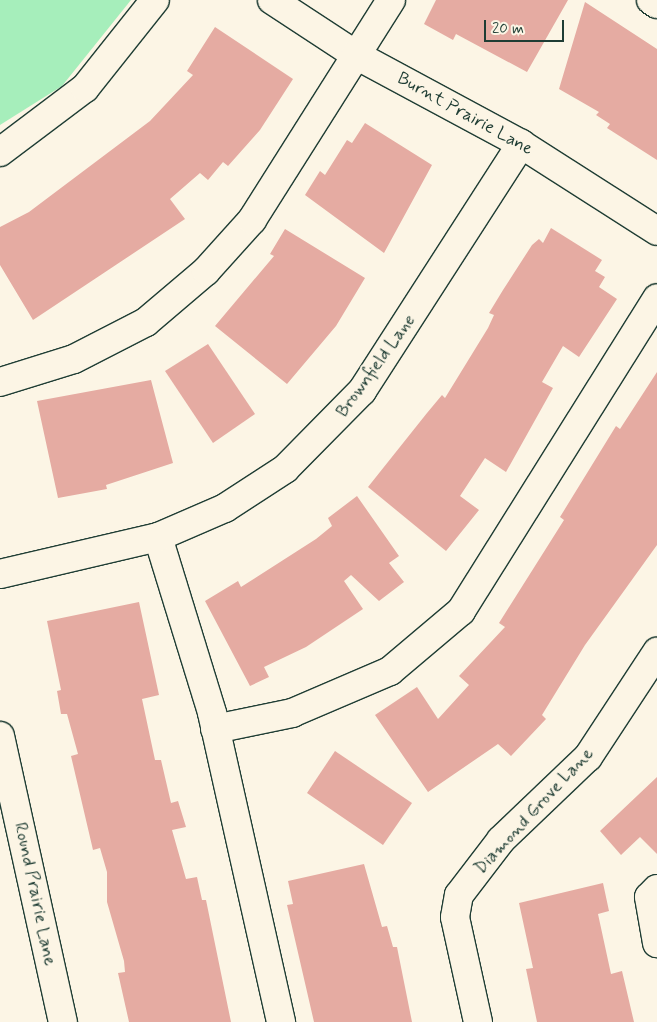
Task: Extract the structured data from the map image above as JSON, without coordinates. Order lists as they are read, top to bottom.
{
  "streets": {
    "street": [
      "Burnt Prairie Lane",
      "Brownfield Lane",
      "Diamond Grove Lane",
      "Round Prairie Lane"
    ]
  },
  "crossings": [
    ["Burnt Prairie Lane", "Brownfield Lane"]
  ],
  "scale_bar": "20 m"
}
